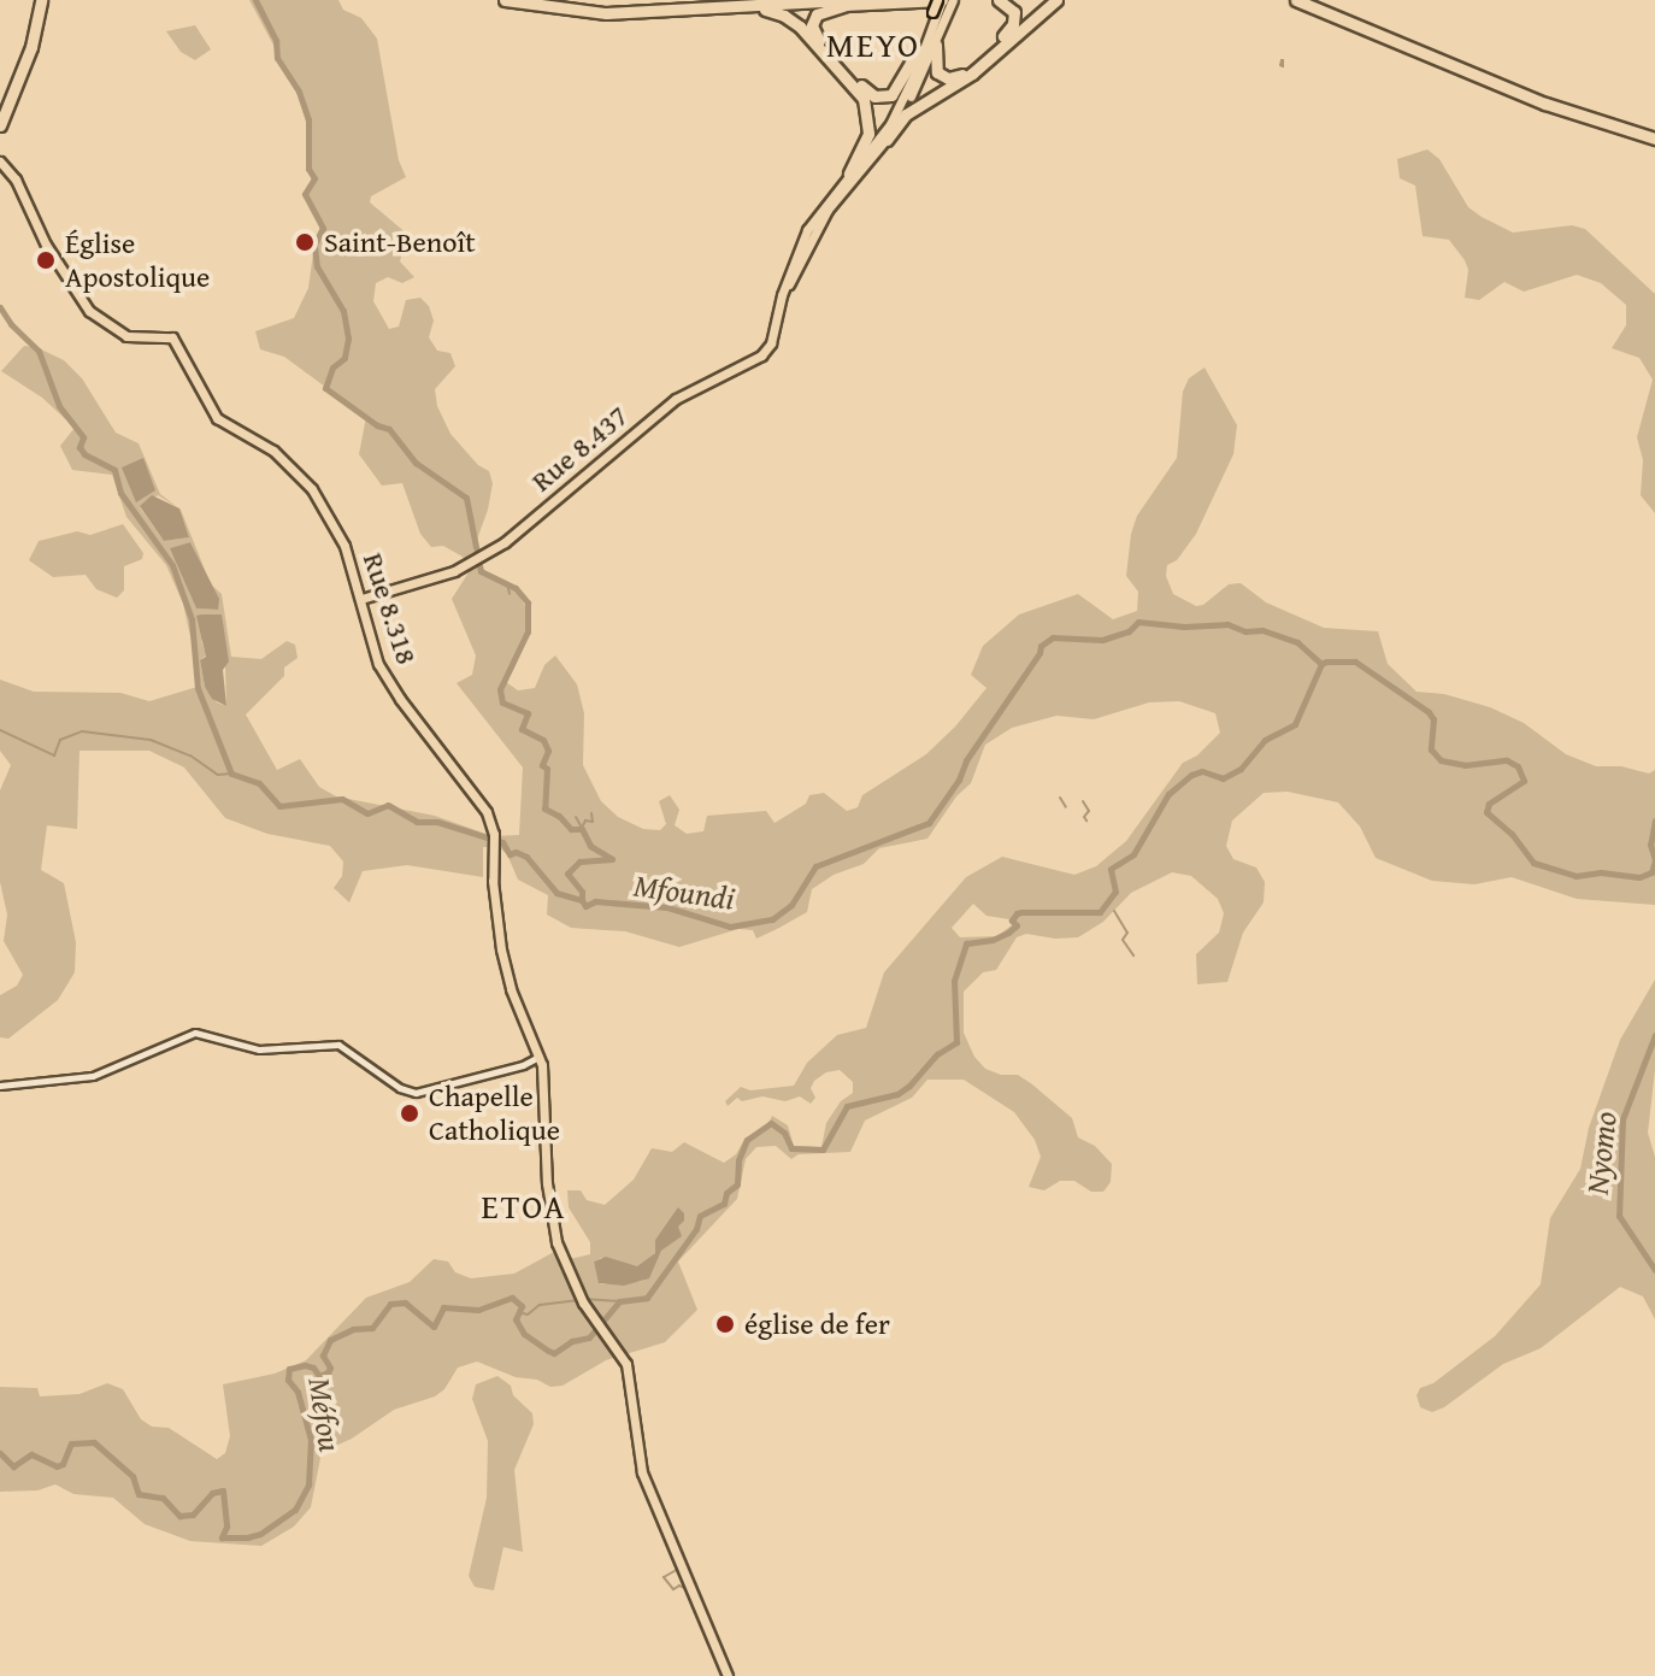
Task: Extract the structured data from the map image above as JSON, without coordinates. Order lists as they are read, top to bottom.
{
  "streets": {
    "main road": ["Rue 8.437", "Rue 8.318"]
  },
  "crossings": [
    ["Rue 8.437", "Rue 8.318"]
  ],
  "districts": ["MEYO", "ETOA"],
  "water": ["Mfoundi", "Nyomo", "Méfou"],
  "places": [
    "Saint-Benoît",
    "Église Apostolique",
    "Chapelle Catholique",
    "église de fer"
  ]
}
